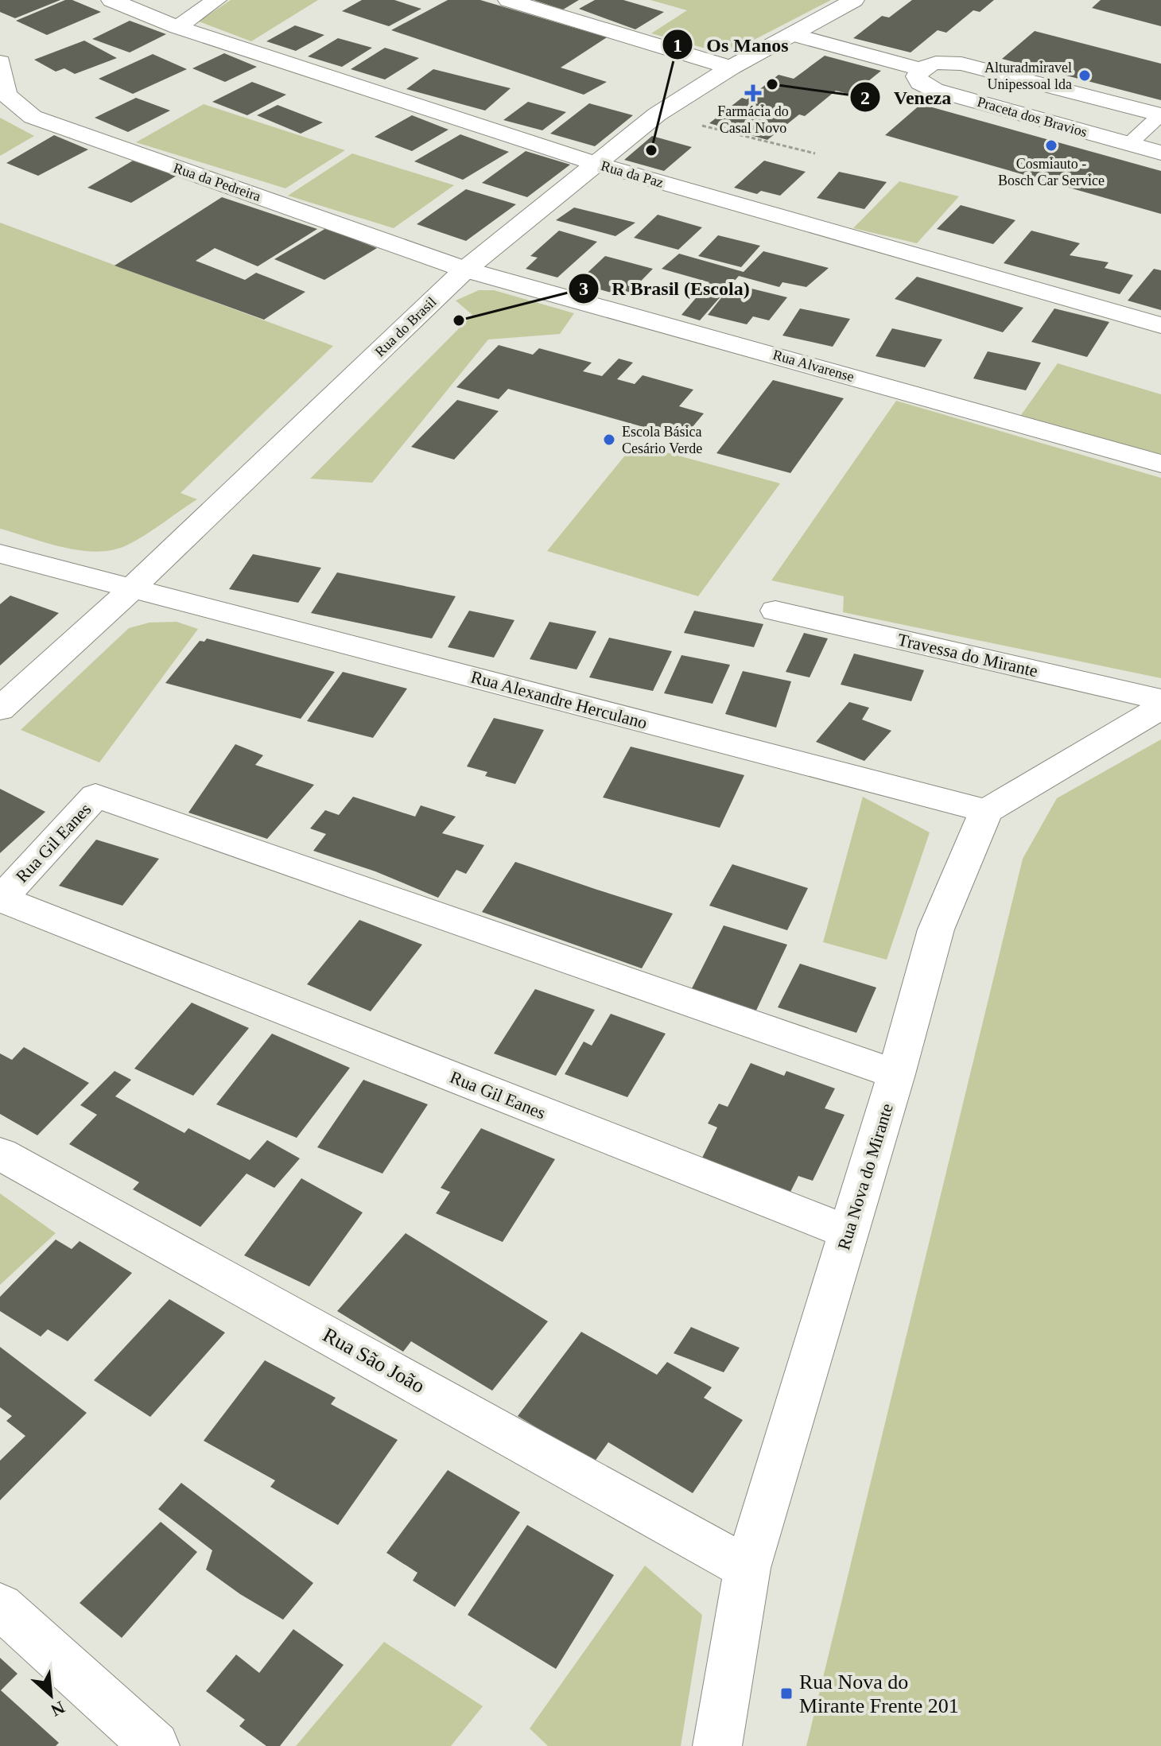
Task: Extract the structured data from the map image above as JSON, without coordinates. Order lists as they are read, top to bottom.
{
  "streets": {
    "street": [
      "Praceta dos Bravios",
      "Rua da Paz",
      "Rua da Pedreira",
      "Rua do Brasil",
      "Rua Alvarense",
      "Travessa do Mirante",
      "Rua Alexandre Herculano",
      "Rua Gil Eanes",
      "Rua Nova do Mirante",
      "Rua São João"
    ]
  },
  "crossings": [
    ["Praceta dos Bravios", "Rua do Brasil"],
    ["Rua da Paz", "Rua do Brasil"],
    ["Rua da Pedreira", "Rua do Brasil"],
    ["Rua da Pedreira", "Rua Alvarense"],
    ["Rua do Brasil", "Rua Alvarense"],
    ["Rua do Brasil", "Rua Alexandre Herculano"],
    ["Rua Alexandre Herculano", "Rua Nova do Mirante"],
    ["Rua Gil Eanes", "Rua Nova do Mirante"],
    ["Rua Nova do Mirante", "Rua São João"]
  ],
  "places": {
    "other": [
      "Alturadmiravel Unipessoal lda",
      "Veneza",
      "Cosmiauto - Bosch Car Service",
      "Os Manos",
      "R Brasil (Escola)",
      "Escola Básica Cesário Verde"
    ],
    "health": ["Farmácia do Casal Novo"],
    "transit": ["Rua Nova do Mirante Frente 201"]
  },
  "north": "bottom right"
}
